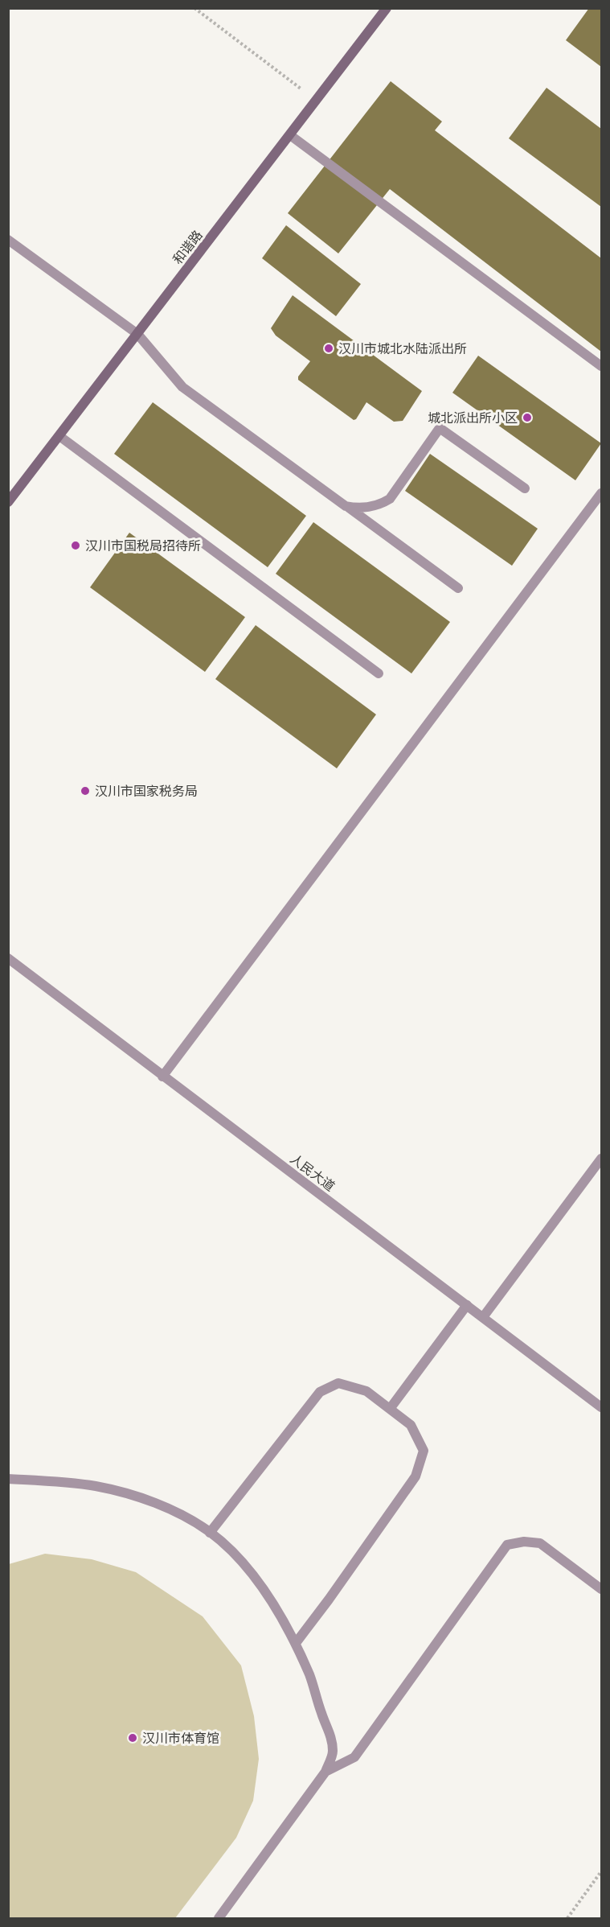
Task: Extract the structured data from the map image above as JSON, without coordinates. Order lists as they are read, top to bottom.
{
  "streets": {
    "main road": ["和谐路"],
    "street": ["人民大道"]
  },
  "places": [
    "汉川市城北水陆派出所",
    "城北派出所小区",
    "汉川市国税局招待所",
    "汉川市国家税务局",
    "汉川市体育馆"
  ]
}
